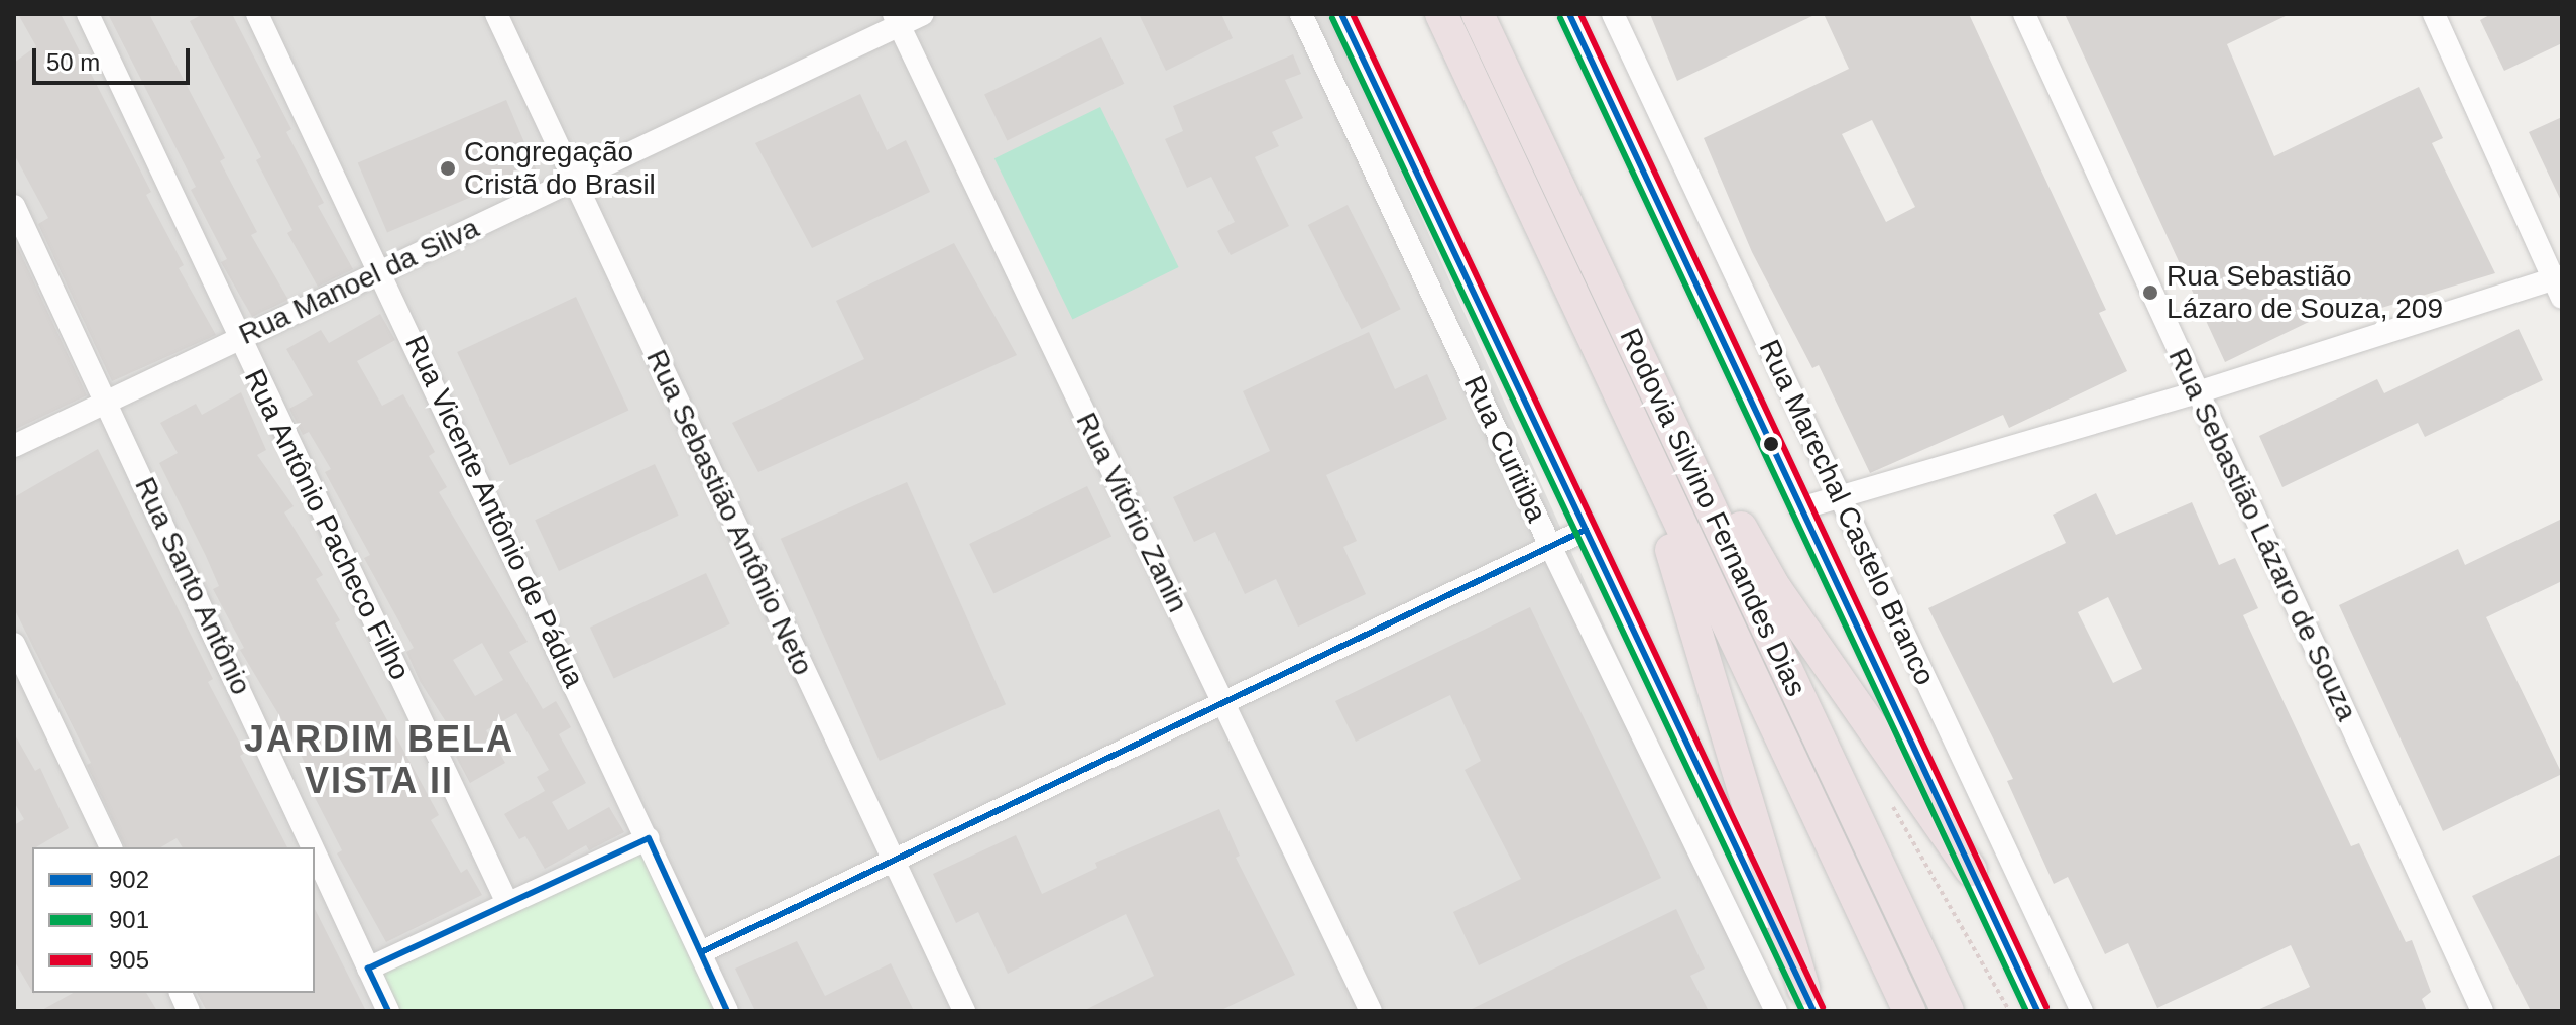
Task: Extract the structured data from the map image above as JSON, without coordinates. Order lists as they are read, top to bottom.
{
  "streets": {
    "highway": ["Rodovia Silvino Fernandes Dias"],
    "street": [
      "Rua Manoel da Silva",
      "Rua Curitiba",
      "Rua Vicente Antônio de Pádua",
      "Rua Sebastião Antônio Neto",
      "Rua Vitório Zanin",
      "Rua Marechal Castelo Branco",
      "Rua Antônio Pacheco Filho",
      "Rua Sebastião Lázaro de Souza",
      "Rua Santo Antônio"
    ]
  },
  "crossings": [
    ["Rua Manoel da Silva", "Rua Vicente Antônio de Pádua"],
    ["Rua Manoel da Silva", "Rua Sebastião Antônio Neto"],
    ["Rua Manoel da Silva", "Rua Vitório Zanin"],
    ["Rua Manoel da Silva", "Rua Antônio Pacheco Filho"],
    ["Rua Manoel da Silva", "Rua Santo Antônio"]
  ],
  "districts": ["JARDIM BELA VISTA II"],
  "places": ["Congregação Cristã do Brasil", "Rua Sebastião Lázaro de Souza, 209"],
  "lines": ["transit line 902", "transit line 905", "transit line 901"],
  "legend": ["902", "901", "905"],
  "scale_bar": "50 m"
}
